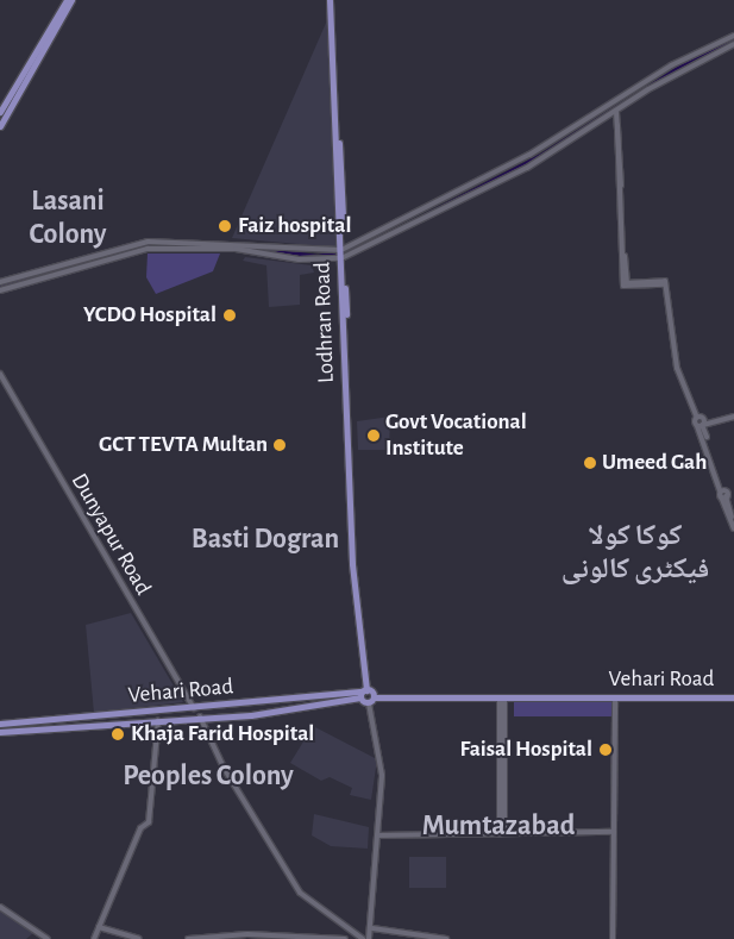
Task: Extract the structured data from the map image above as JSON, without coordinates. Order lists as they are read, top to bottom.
{
  "streets": {
    "main road": ["Lodhran Road", "Vehari Road"],
    "street": ["Dunyapur Road"]
  },
  "crossings": [
    ["Lodhran Road", "Vehari Road"],
    ["Dunyapur Road", "Vehari Road"]
  ],
  "districts": [
    "Lasani Colony",
    "کوکا کولا فیکٹری کالونی",
    "Basti Dogran",
    "Peoples Colony",
    "Mumtazabad"
  ],
  "places": [
    "Faiz hospital",
    "YCDO Hospital",
    "Govt Vocational Institute",
    "GCT TEVTA Multan",
    "Umeed Gah",
    "Khaja Farid Hospital",
    "Faisal Hospital"
  ]
}
